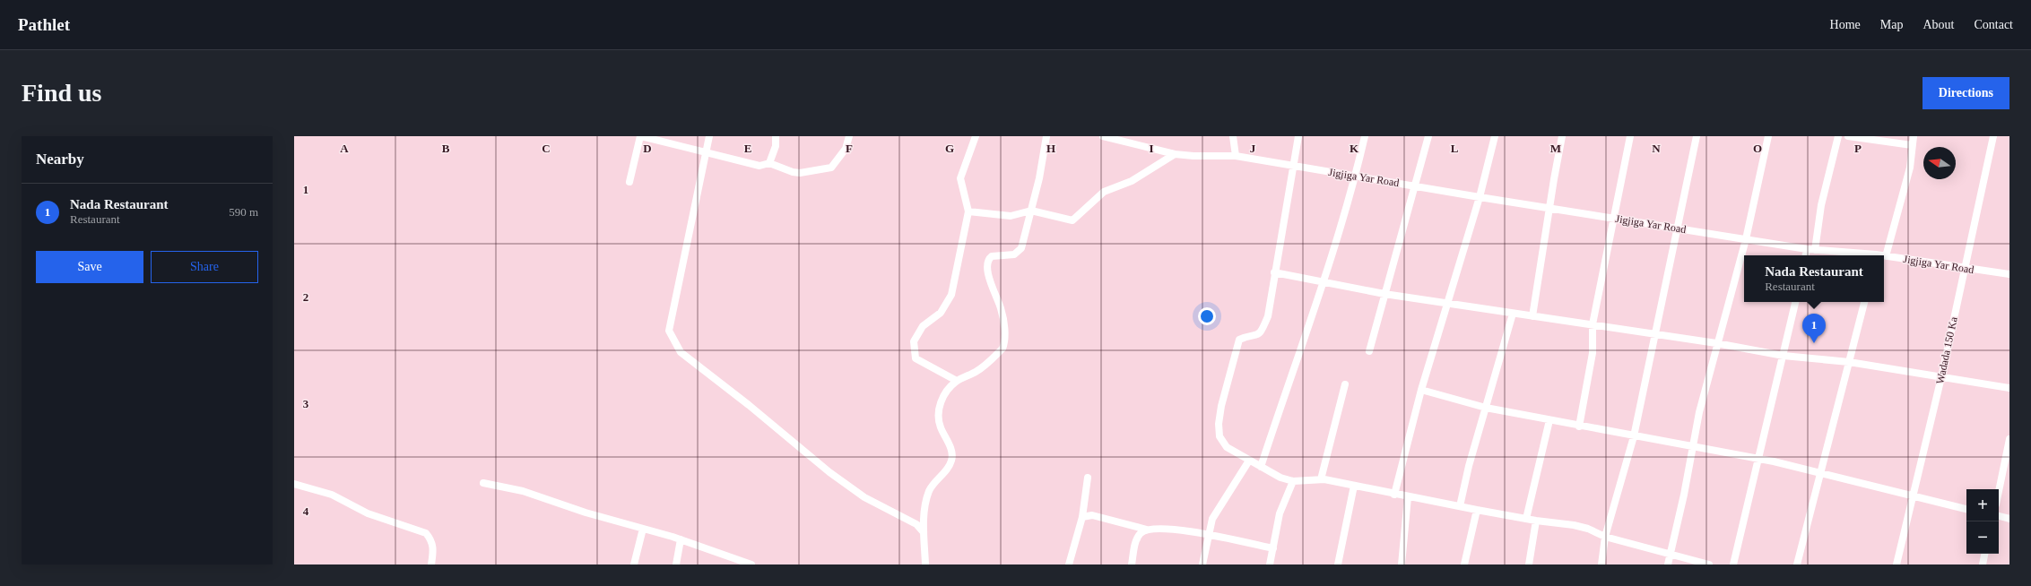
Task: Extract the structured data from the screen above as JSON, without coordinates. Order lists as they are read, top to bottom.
{
  "streets": {
    "street": ["Jigjiga Yar Road", "Wadada 150 Ka"]
  },
  "crossings": [
    ["Jigjiga Yar Road", "Wadada 150 Ka"]
  ],
  "north": "left",
  "page": {
    "header": "Pathlet",
    "nav": [
      "Home",
      "Map",
      "About",
      "Contact"
    ],
    "buttons": [
      "Directions",
      ["Save", "Share"]
    ],
    "title": "Find us",
    "heading": "Nearby",
    "list": [
      {
        "mark": "1",
        "name": "Nada Restaurant",
        "note": "Restaurant",
        "value": "590 m"
      }
    ],
    "popup": ["Nada Restaurant", "Restaurant"],
    "pins": "1",
    "map_buttons": ["+", "−"]
  },
  "grid": {
    "columns": [
      "A",
      "B",
      "C",
      "D",
      "E",
      "F",
      "G",
      "H",
      "I",
      "J",
      "K",
      "L",
      "M",
      "N",
      "O",
      "P"
    ],
    "rows": [
      "1",
      "2",
      "3",
      "4"
    ]
  }
}
